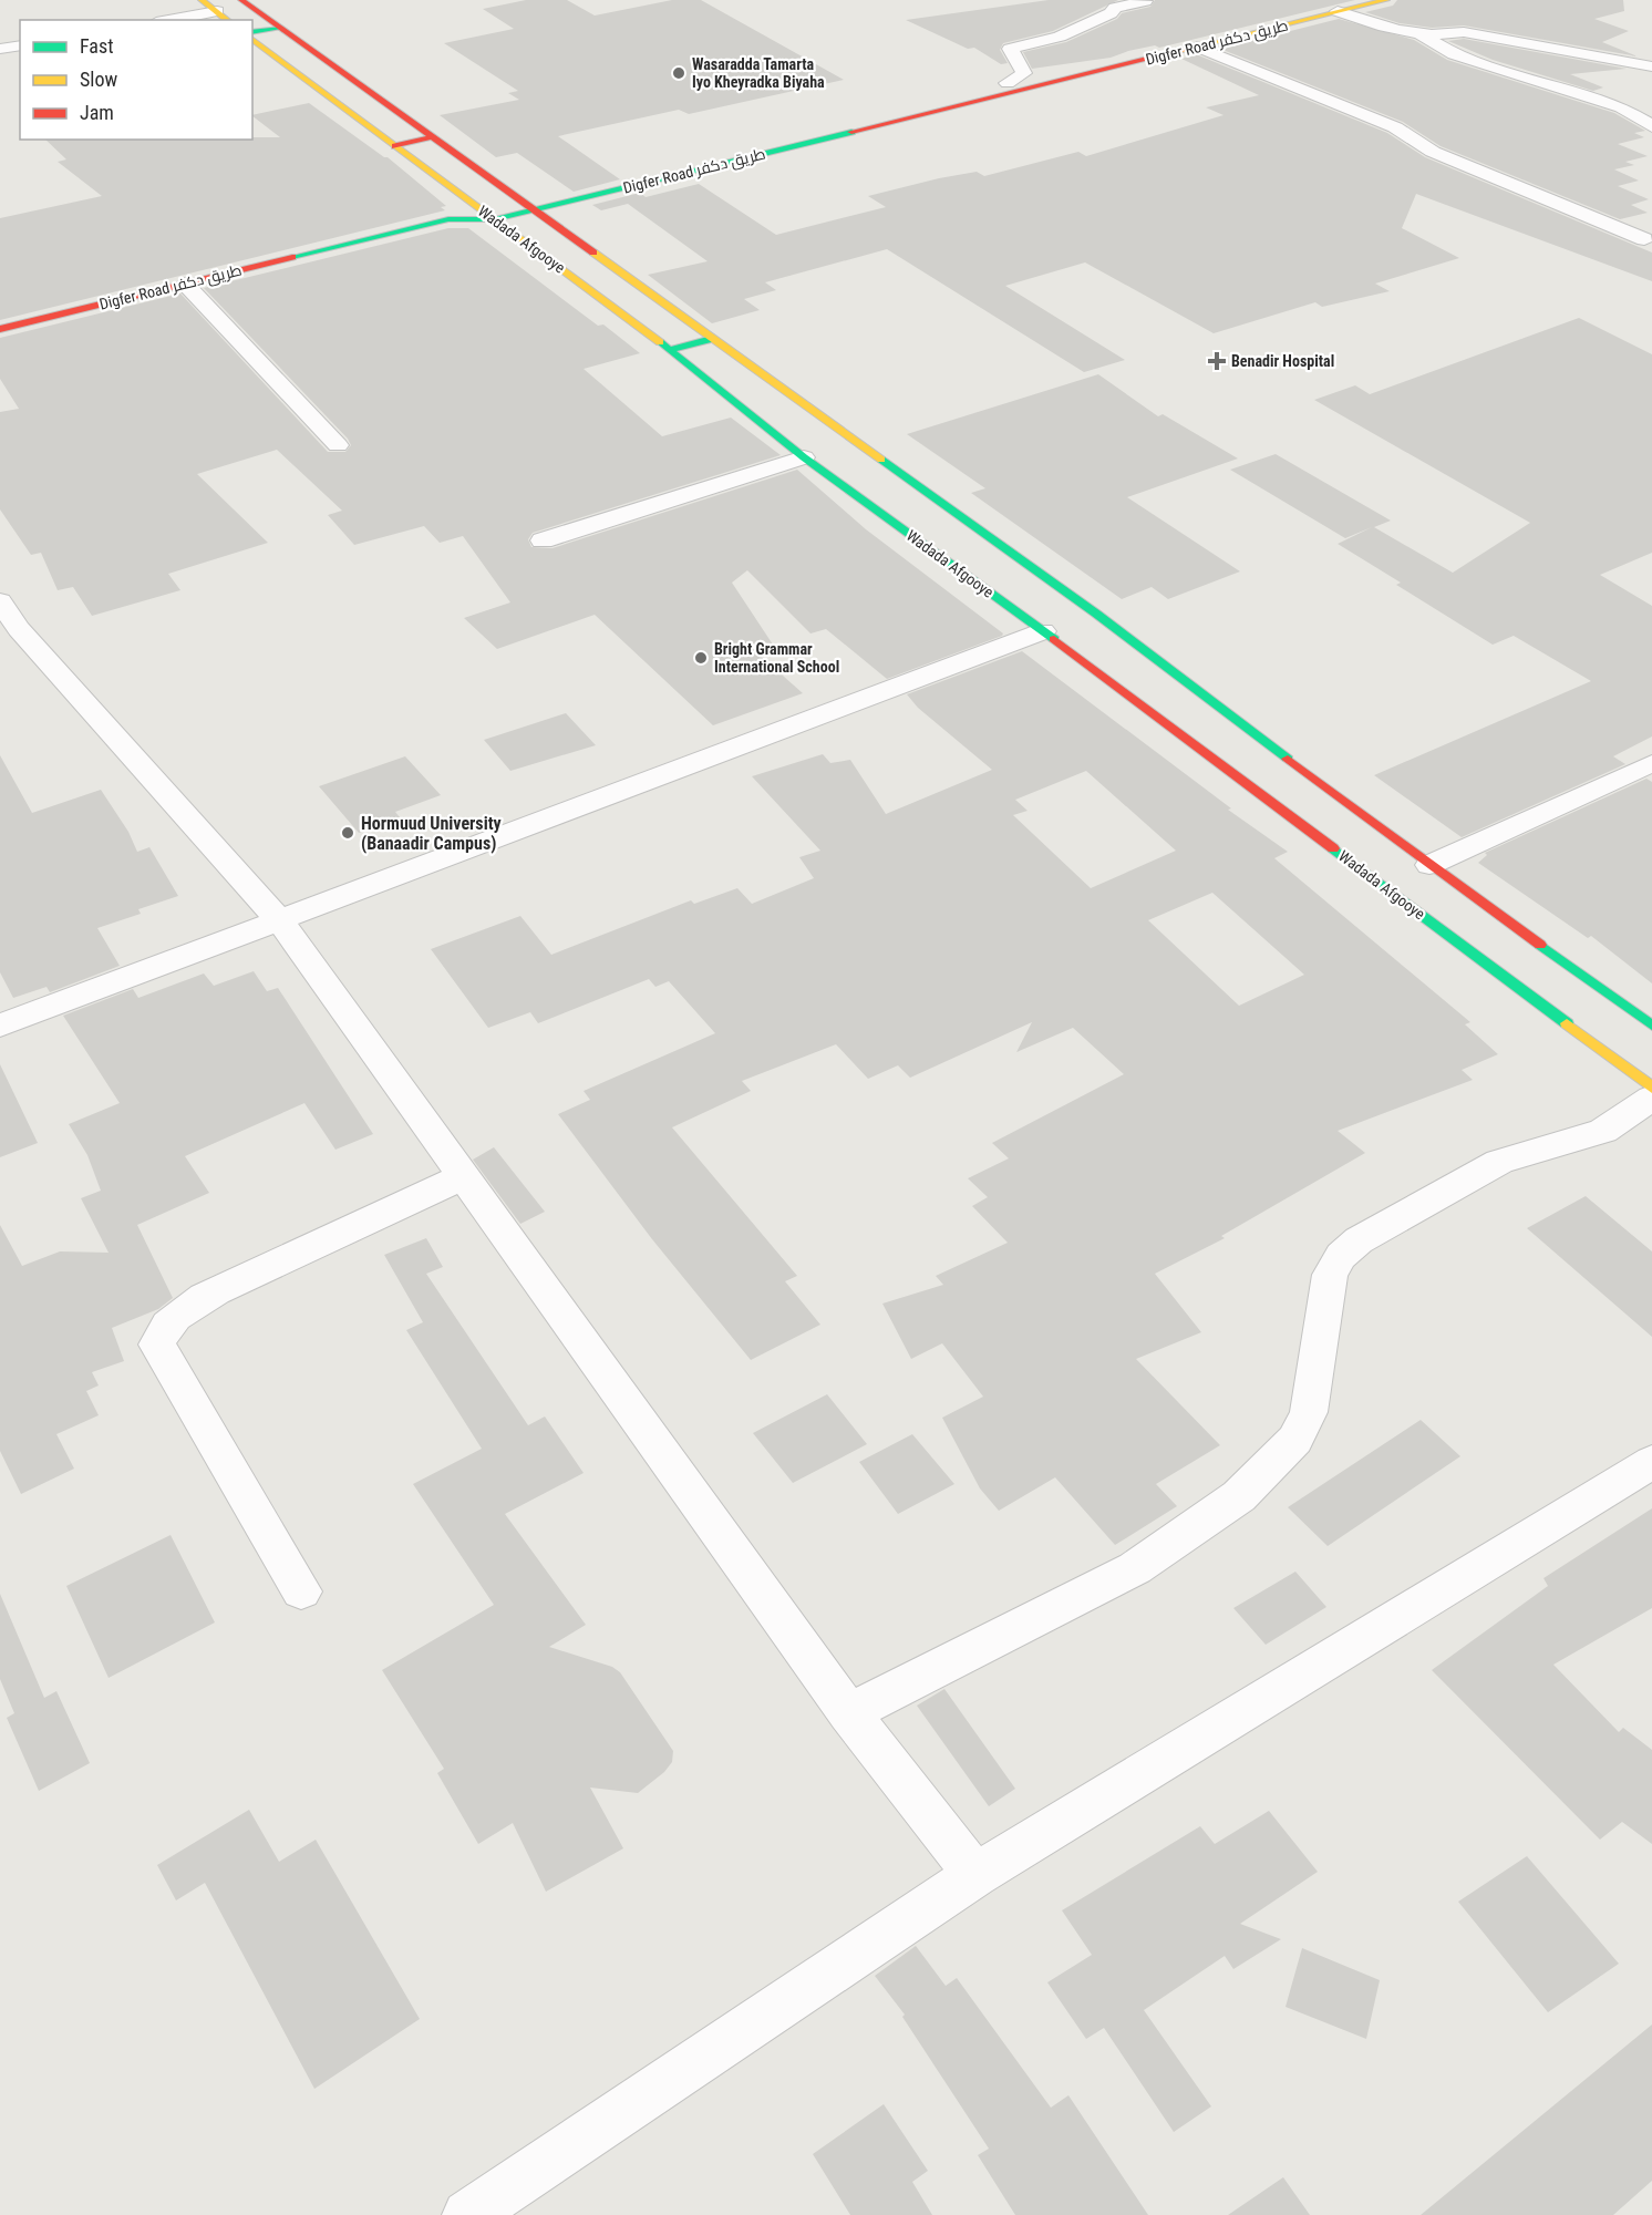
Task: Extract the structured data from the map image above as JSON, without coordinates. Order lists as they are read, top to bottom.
{
  "streets": {
    "main road": ["Digfer Road طريق دكفر", "Wadada Afgooye"]
  },
  "crossings": [
    ["Digfer Road طريق دكفر", "Wadada Afgooye"]
  ],
  "places": {
    "other": ["Wasaradda Tamarta Iyo Kheyradka Biyaha", "Bright Grammar International School", "Hormuud University (Banaadir Campus)"],
    "health": ["Benadir Hospital"]
  },
  "legend": ["Fast", "Slow", "Jam"]
}
